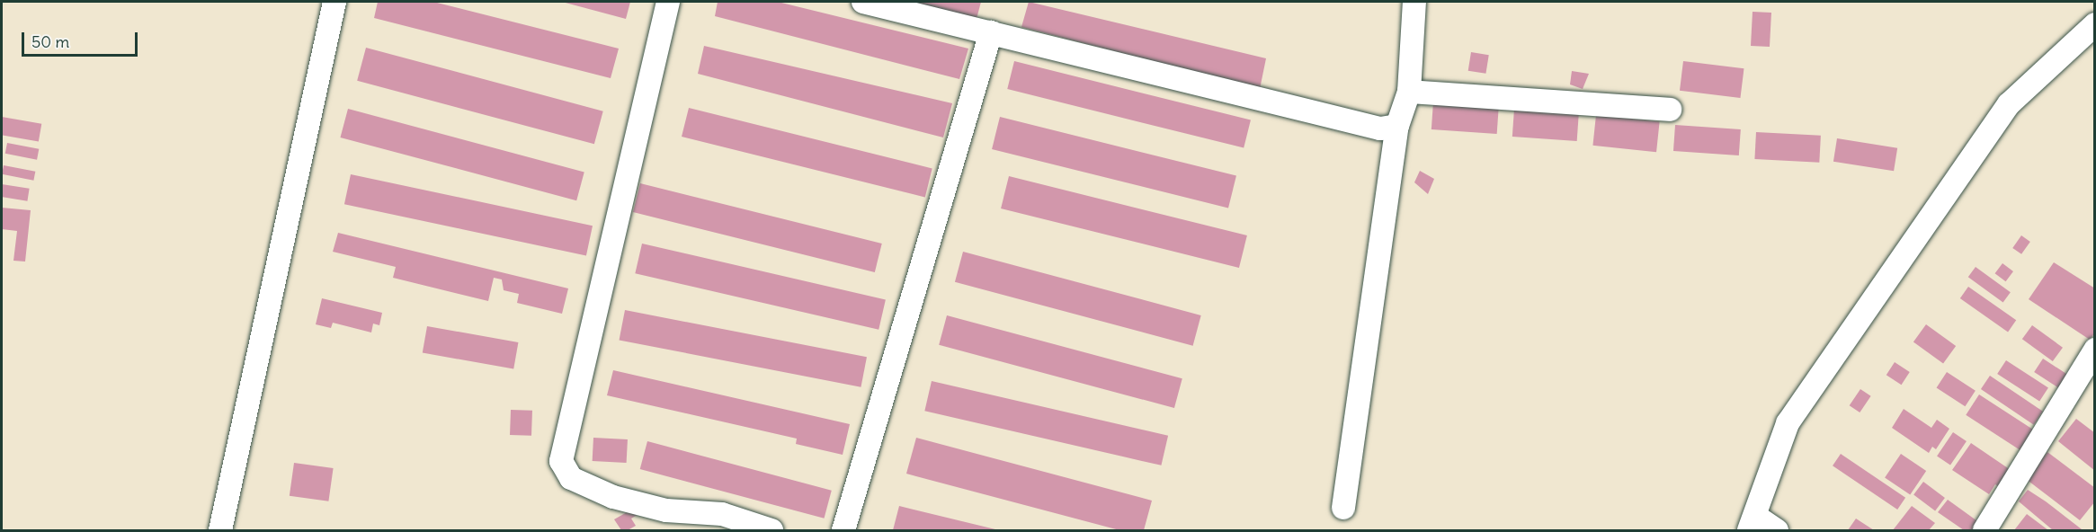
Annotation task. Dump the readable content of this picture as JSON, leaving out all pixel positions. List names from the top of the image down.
{
  "scale_bar": "50 m"
}
